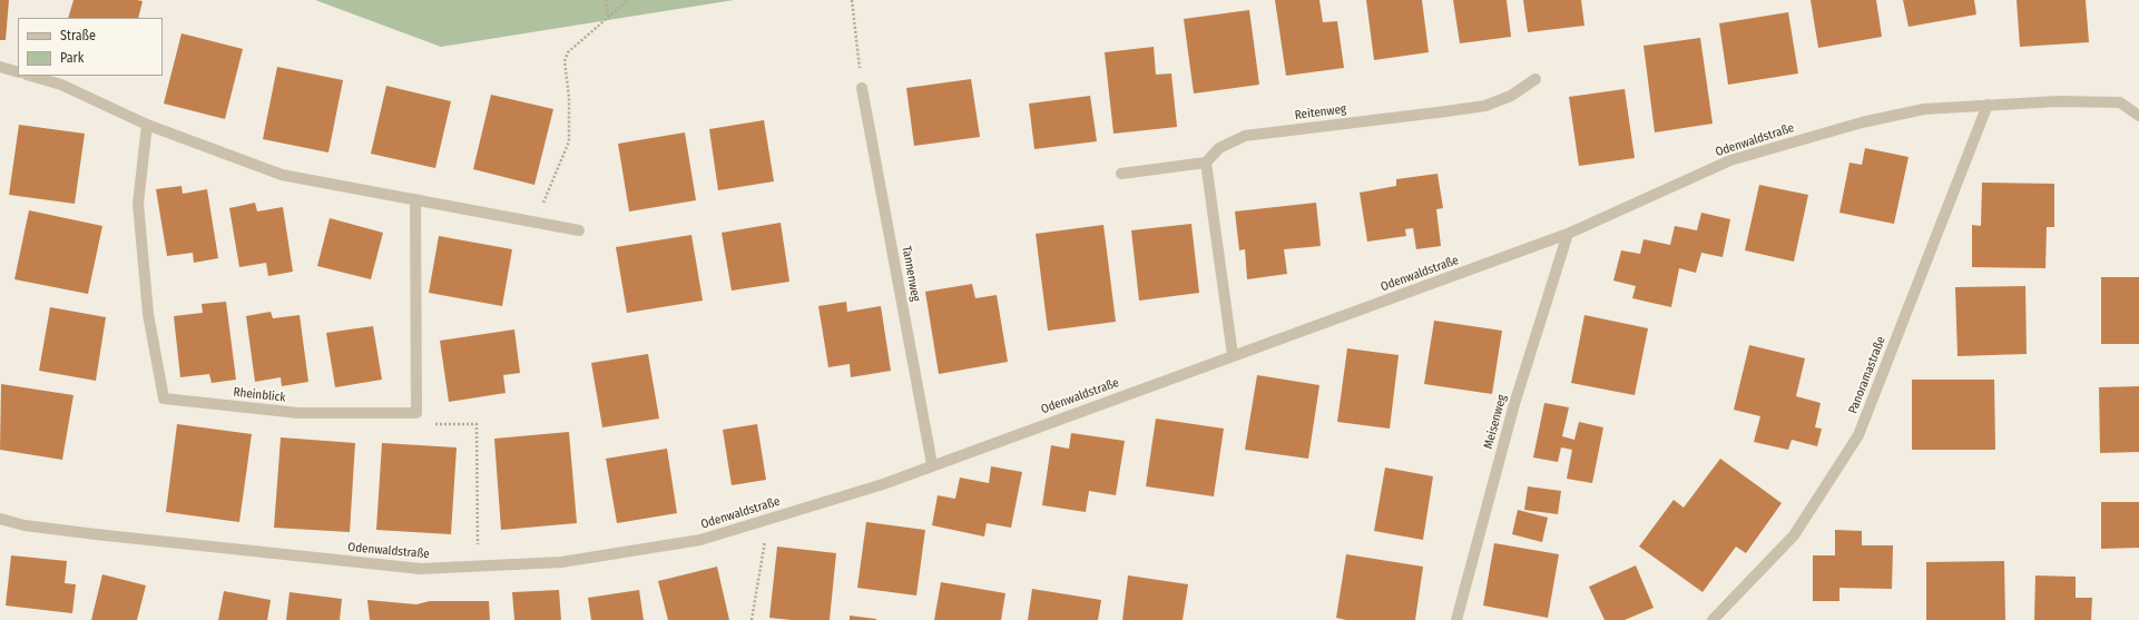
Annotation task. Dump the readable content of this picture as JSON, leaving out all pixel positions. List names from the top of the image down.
{
  "streets": {
    "street": [
      "Reitenweg",
      "Odenwaldstraße",
      "Tannenweg",
      "Panoramastraße",
      "Rheinblick",
      "Meisenweg"
    ]
  },
  "crossings": [
    ["Odenwaldstraße", "Tannenweg"],
    ["Odenwaldstraße", "Panoramastraße"],
    ["Odenwaldstraße", "Meisenweg"]
  ],
  "legend": ["Straße", "Park"]
}
